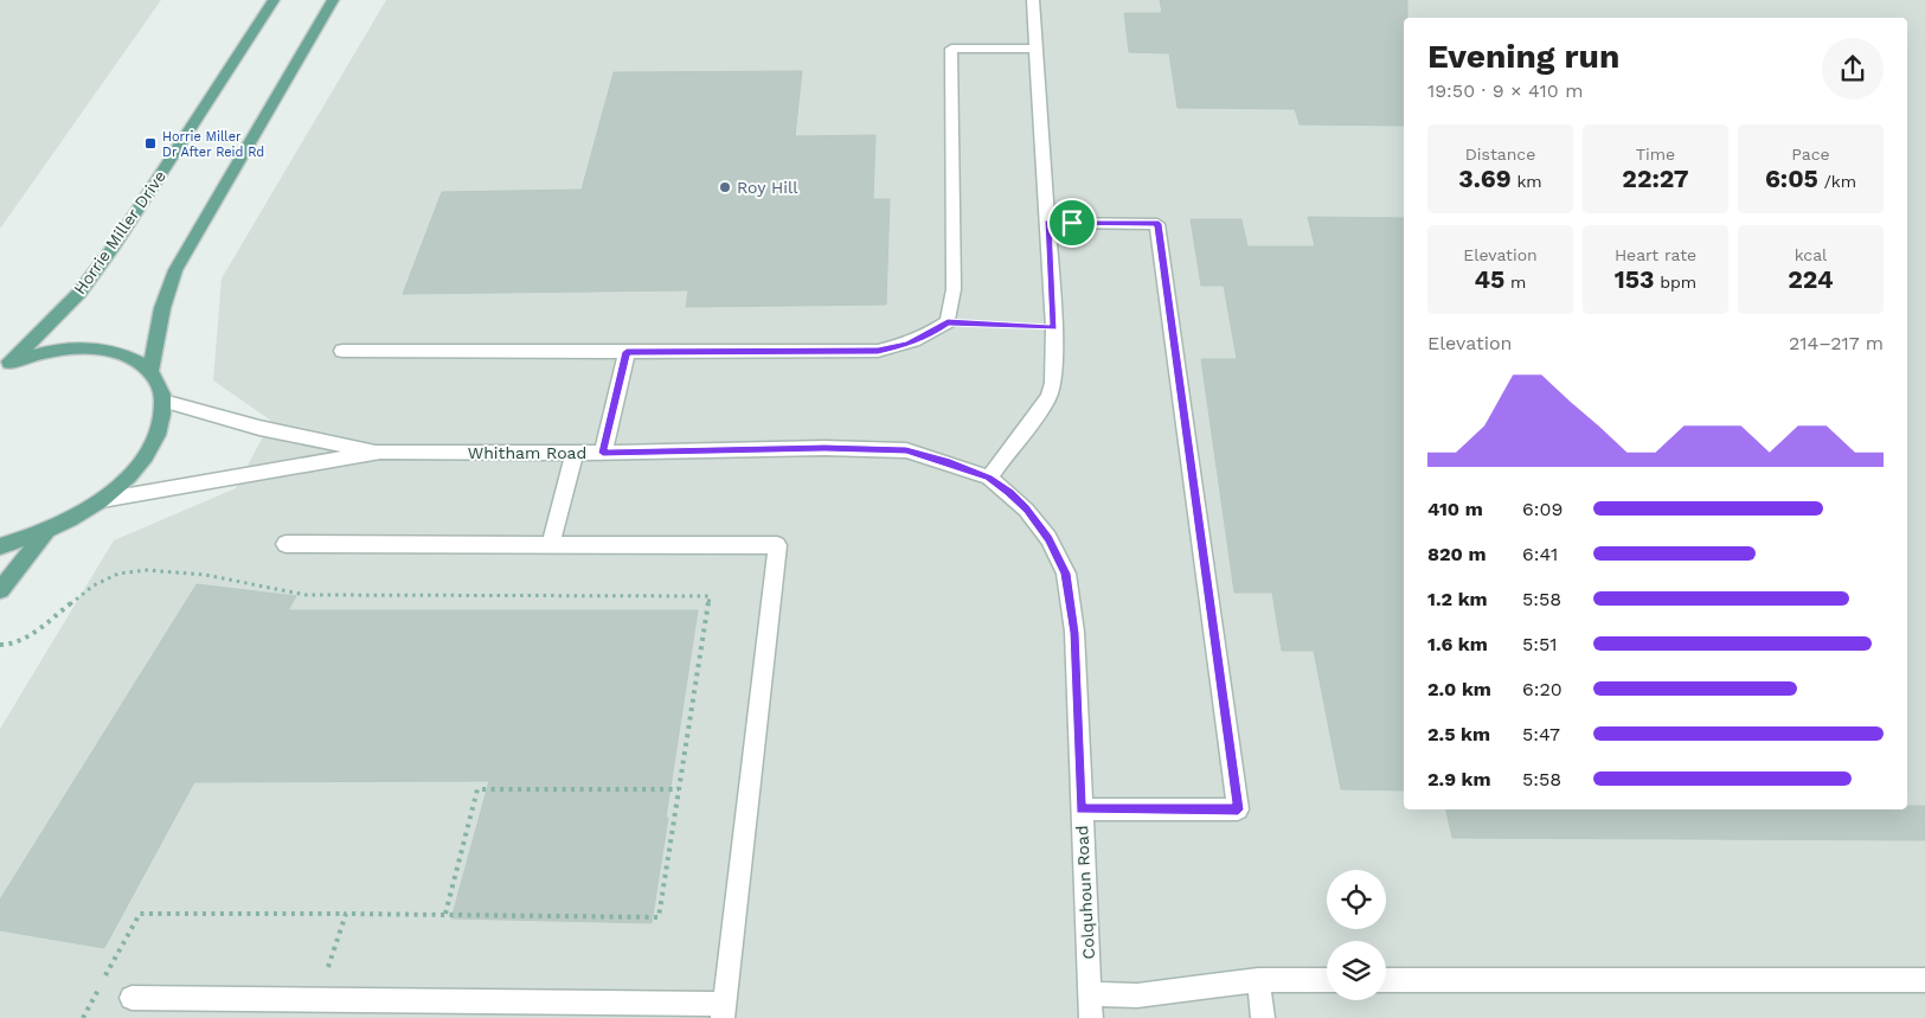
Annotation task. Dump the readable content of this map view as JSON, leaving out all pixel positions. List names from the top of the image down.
{
  "streets": {
    "main road": ["Horrie Miller Drive"],
    "street": ["Whitham Road", "Colquhoun Road"]
  },
  "crossings": [
    ["Whitham Road", "Colquhoun Road"]
  ],
  "places": {
    "transit": ["Horrie Miller Dr After Reid Rd"],
    "other": ["Roy Hill"]
  },
  "page": {
    "heading": ["Evening run", "19:50 · 9 × 410 m"],
    "stats": [
      ["Distance", "3.69 km"],
      ["Time", "22:27"],
      ["Pace", "6:05 /km"],
      ["Elevation", "45 m"],
      ["Heart rate", "153 bpm"],
      ["kcal", "224"]
    ],
    "chart": ["Elevation", "214–217 m"],
    "list": [
      {
        "name": "410 m",
        "note": "6:09"
      },
      {
        "name": "820 m",
        "note": "6:41"
      },
      {
        "name": "1.2 km",
        "note": "5:58"
      },
      {
        "name": "1.6 km",
        "note": "5:51"
      },
      {
        "name": "2.0 km",
        "note": "6:20"
      },
      {
        "name": "2.5 km",
        "note": "5:47"
      },
      {
        "name": "2.9 km",
        "note": "5:58"
      }
    ]
  }
}
